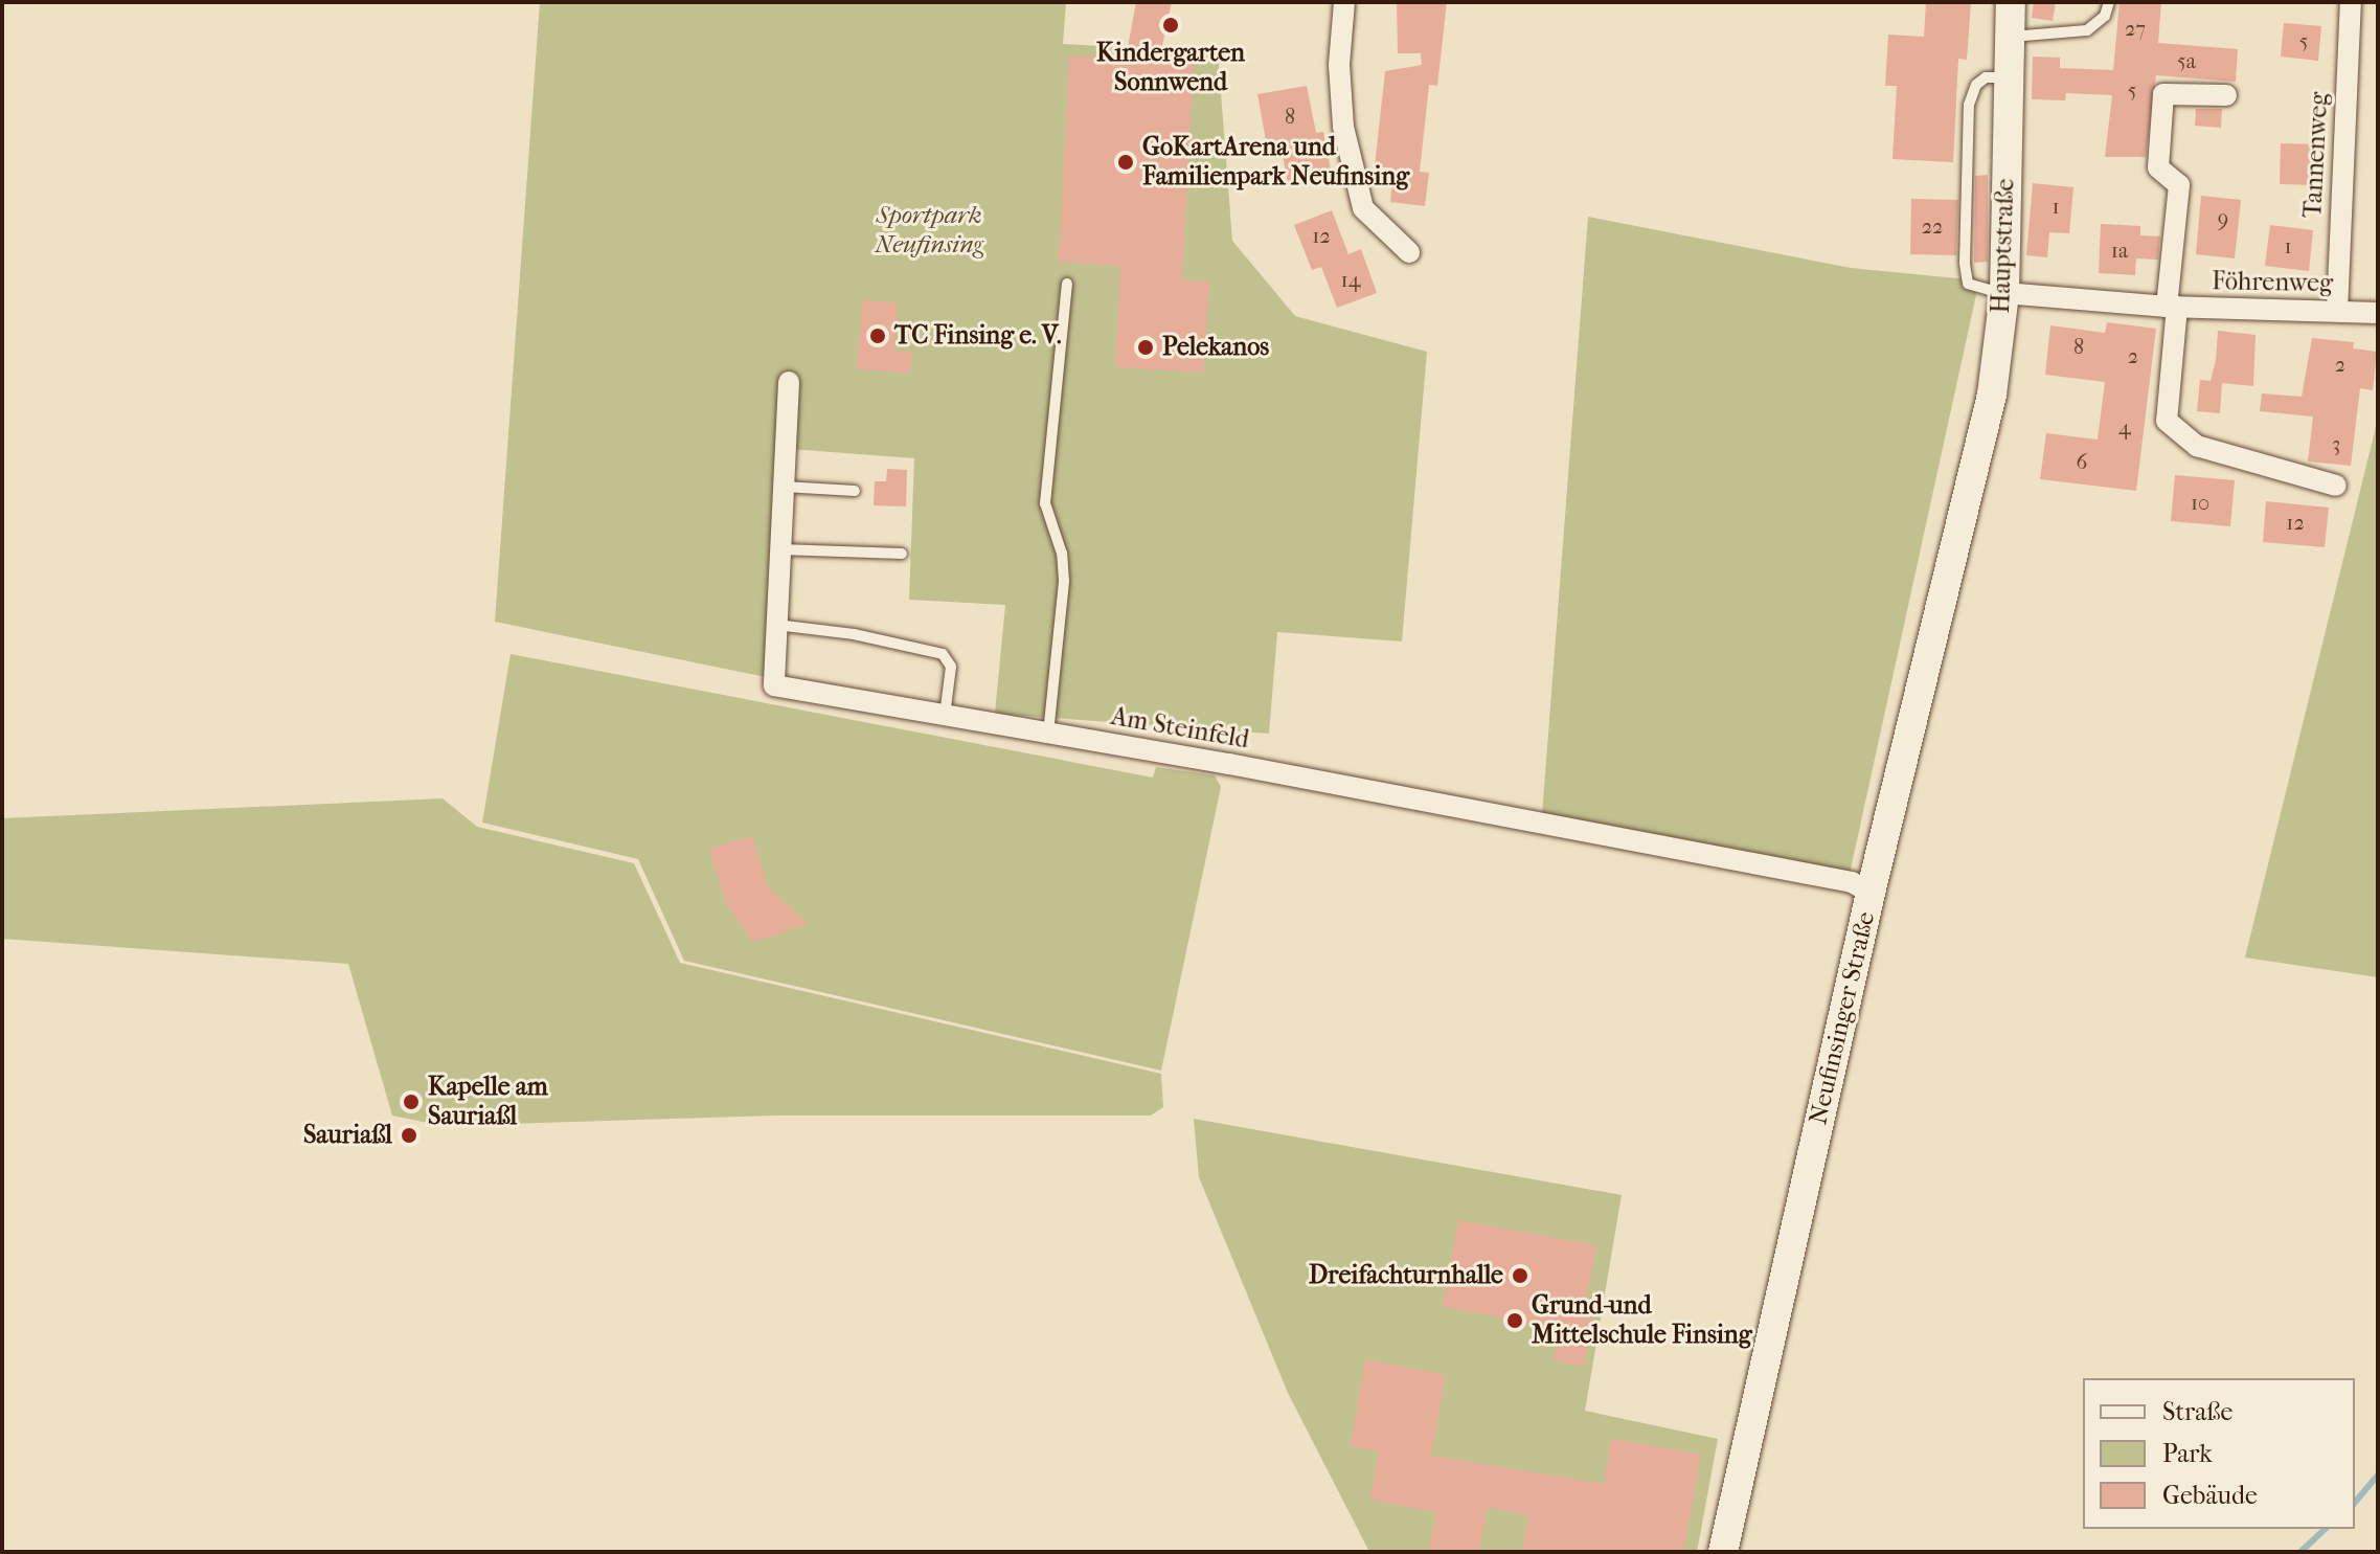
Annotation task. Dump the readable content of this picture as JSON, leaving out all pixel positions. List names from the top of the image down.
{
  "streets": {
    "street": [
      "Tannenweg",
      "Hauptstraße",
      "Föhrenweg",
      "Am Steinfeld",
      "Neufinsinger Straße"
    ]
  },
  "crossings": [
    ["Tannenweg", "Föhrenweg"],
    ["Hauptstraße", "Föhrenweg"],
    ["Hauptstraße", "Neufinsinger Straße"],
    ["Am Steinfeld", "Neufinsinger Straße"]
  ],
  "parks": ["Sportpark Neufinsing"],
  "places": [
    "Kindergarten Sonnwend",
    "GoKartArena und Familienpark Neufinsing",
    "TC Finsing e. V.",
    "Pelekanos",
    "Kapelle am Sauriaßl",
    "Sauriaßl",
    "Dreifachturnhalle",
    "Grund-und Mittelschule Finsing"
  ],
  "house_numbers": [
    "27",
    "5",
    "5a",
    "5",
    "8",
    "1",
    "9",
    "22",
    "12",
    "1",
    "1a",
    "14",
    "8",
    "2",
    "2",
    "4",
    "3",
    "6",
    "10",
    "12"
  ],
  "legend": ["Straße", "Park", "Gebäude"]
}
